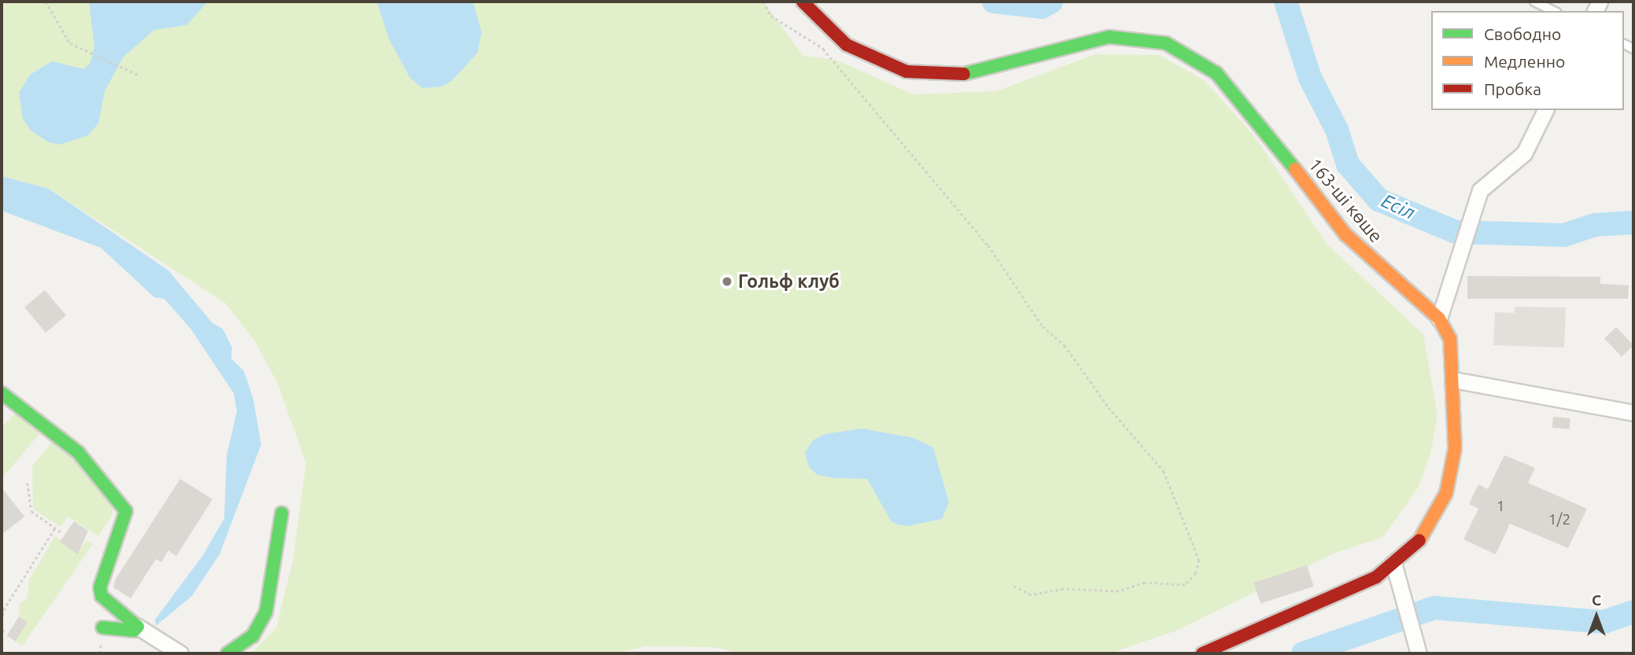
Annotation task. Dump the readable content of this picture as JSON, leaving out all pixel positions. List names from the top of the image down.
{
  "streets": {
    "street": ["163-ші көше"]
  },
  "water": ["Есіл"],
  "places": ["Гольф клуб"],
  "house_numbers": ["1", "1/2"],
  "legend": ["Свободно", "Медленно", "Пробка"],
  "north": "top"
}
